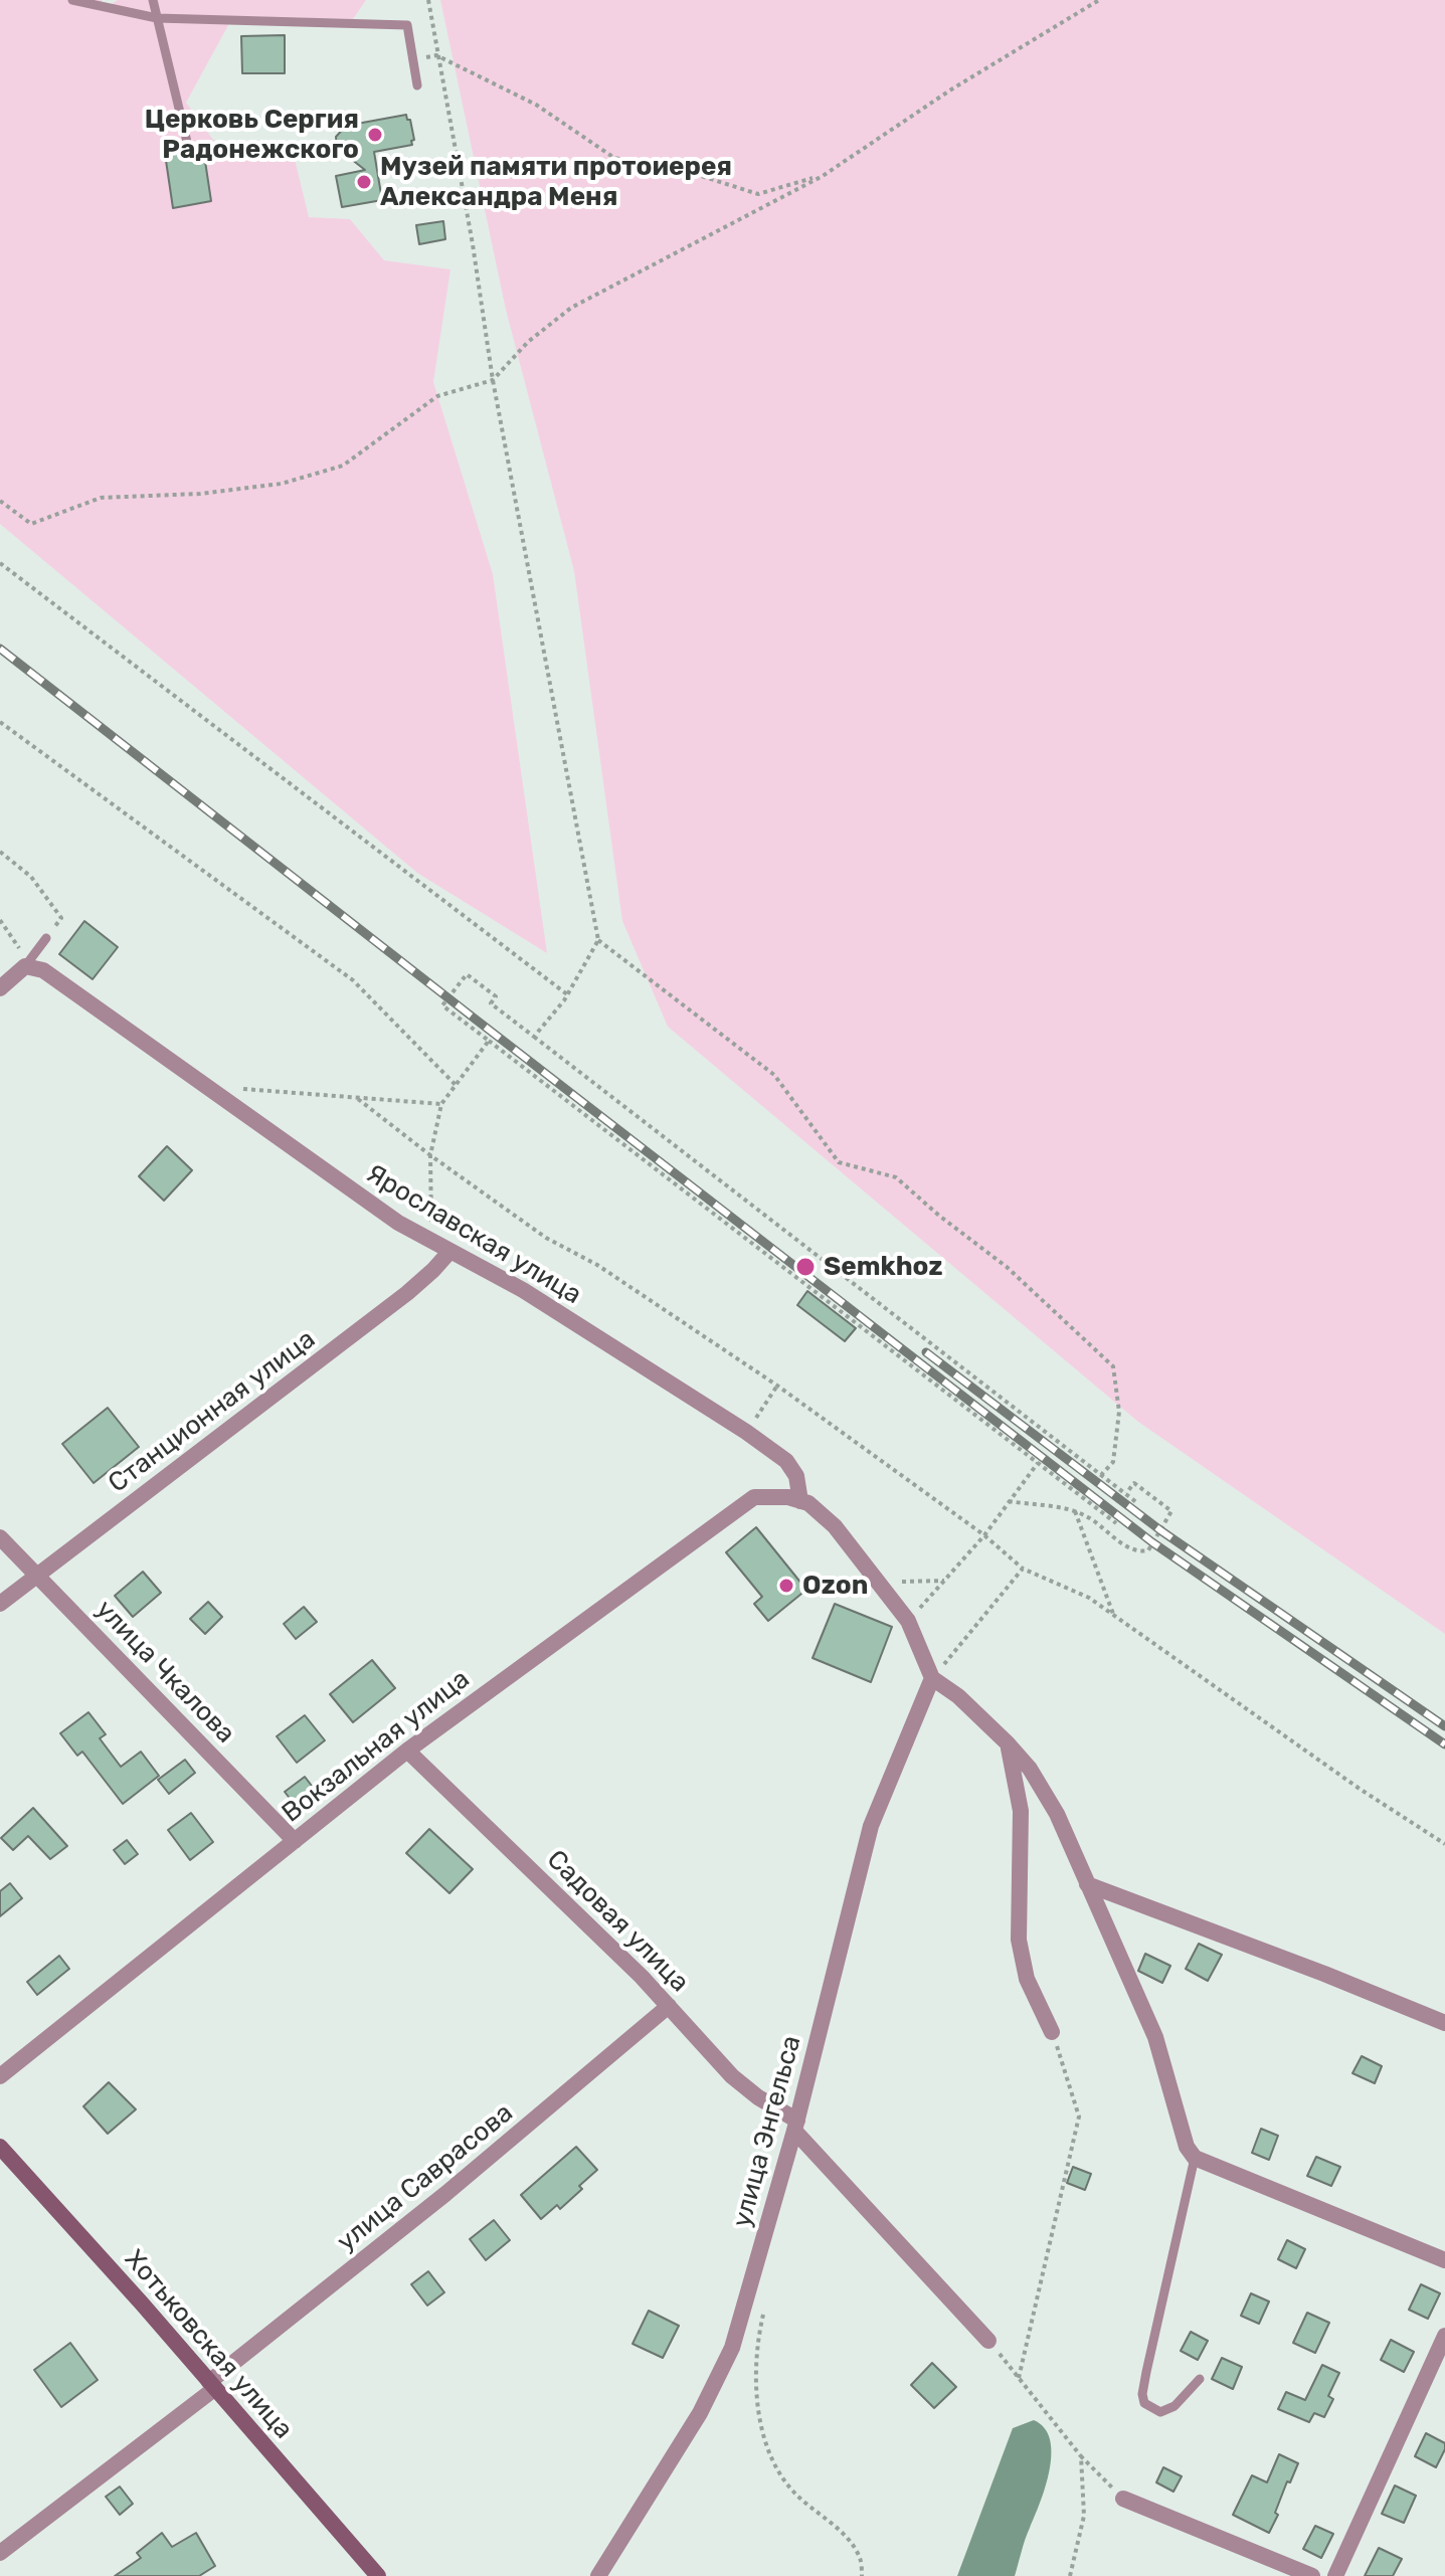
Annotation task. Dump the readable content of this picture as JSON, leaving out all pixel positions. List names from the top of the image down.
{
  "streets": {
    "main road": ["Хотьковская улица"],
    "street": [
      "Ярославская улица",
      "Станционная улица",
      "улица Чкалова",
      "Вокзальная улица",
      "Садовая улица",
      "улица Энгельса",
      "улица Саврасова"
    ]
  },
  "crossings": [
    ["Ярославская улица", "Станционная улица"],
    ["Ярославская улица", "Вокзальная улица"],
    ["Станционная улица", "улица Чкалова"],
    ["улица Чкалова", "Вокзальная улица"],
    ["Вокзальная улица", "Садовая улица"],
    ["Садовая улица", "улица Энгельса"],
    ["Садовая улица", "улица Саврасова"],
    ["улица Саврасова", "Хотьковская улица"]
  ],
  "places": [
    "Церковь Сергия Радонежского",
    "Музей памяти протоиерея Александра Меня",
    "Semkhoz",
    "Ozon"
  ]
}
